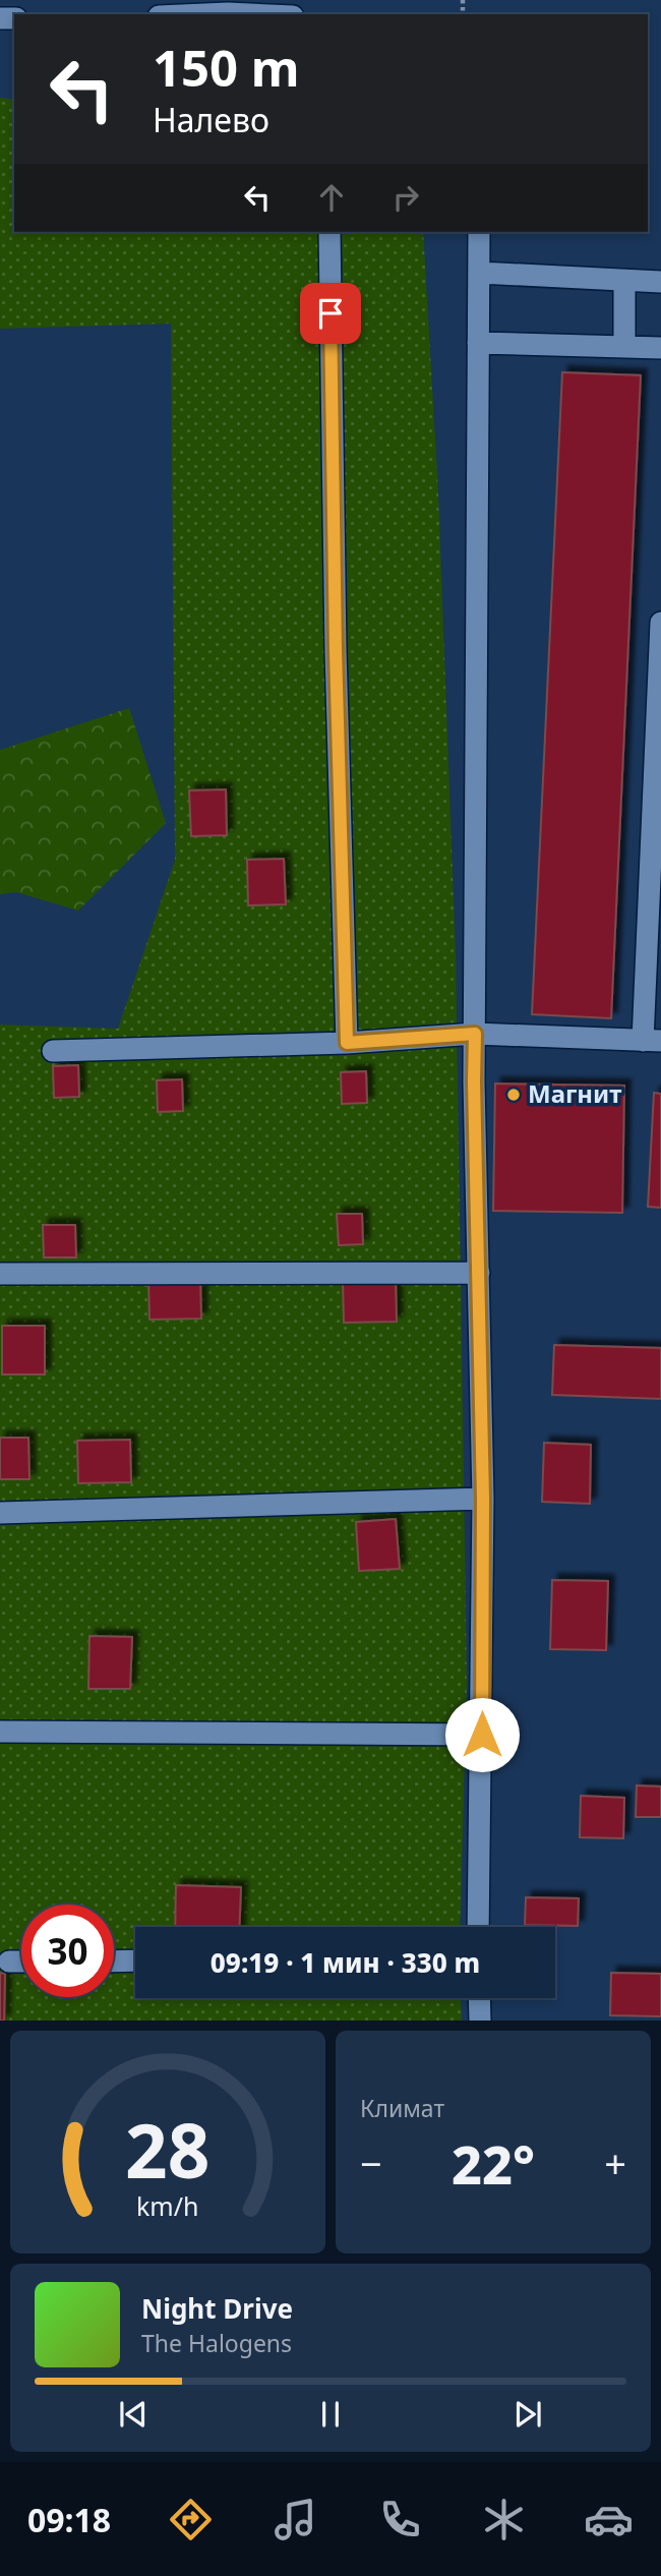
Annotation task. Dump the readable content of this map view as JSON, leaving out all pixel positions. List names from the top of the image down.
{
  "places": ["Магнит"],
  "page": {
    "turn": ["150 m", "Налево"],
    "limit": "30",
    "trip": "09:19 · 1 мин · 330 m",
    "tile": "Климат",
    "heat": ["−", "22°", "+"],
    "song": ["Night Drive", "The Halogens"],
    "tabs": "09:18",
    "gauge": ["28", "km/h"]
  }
}
